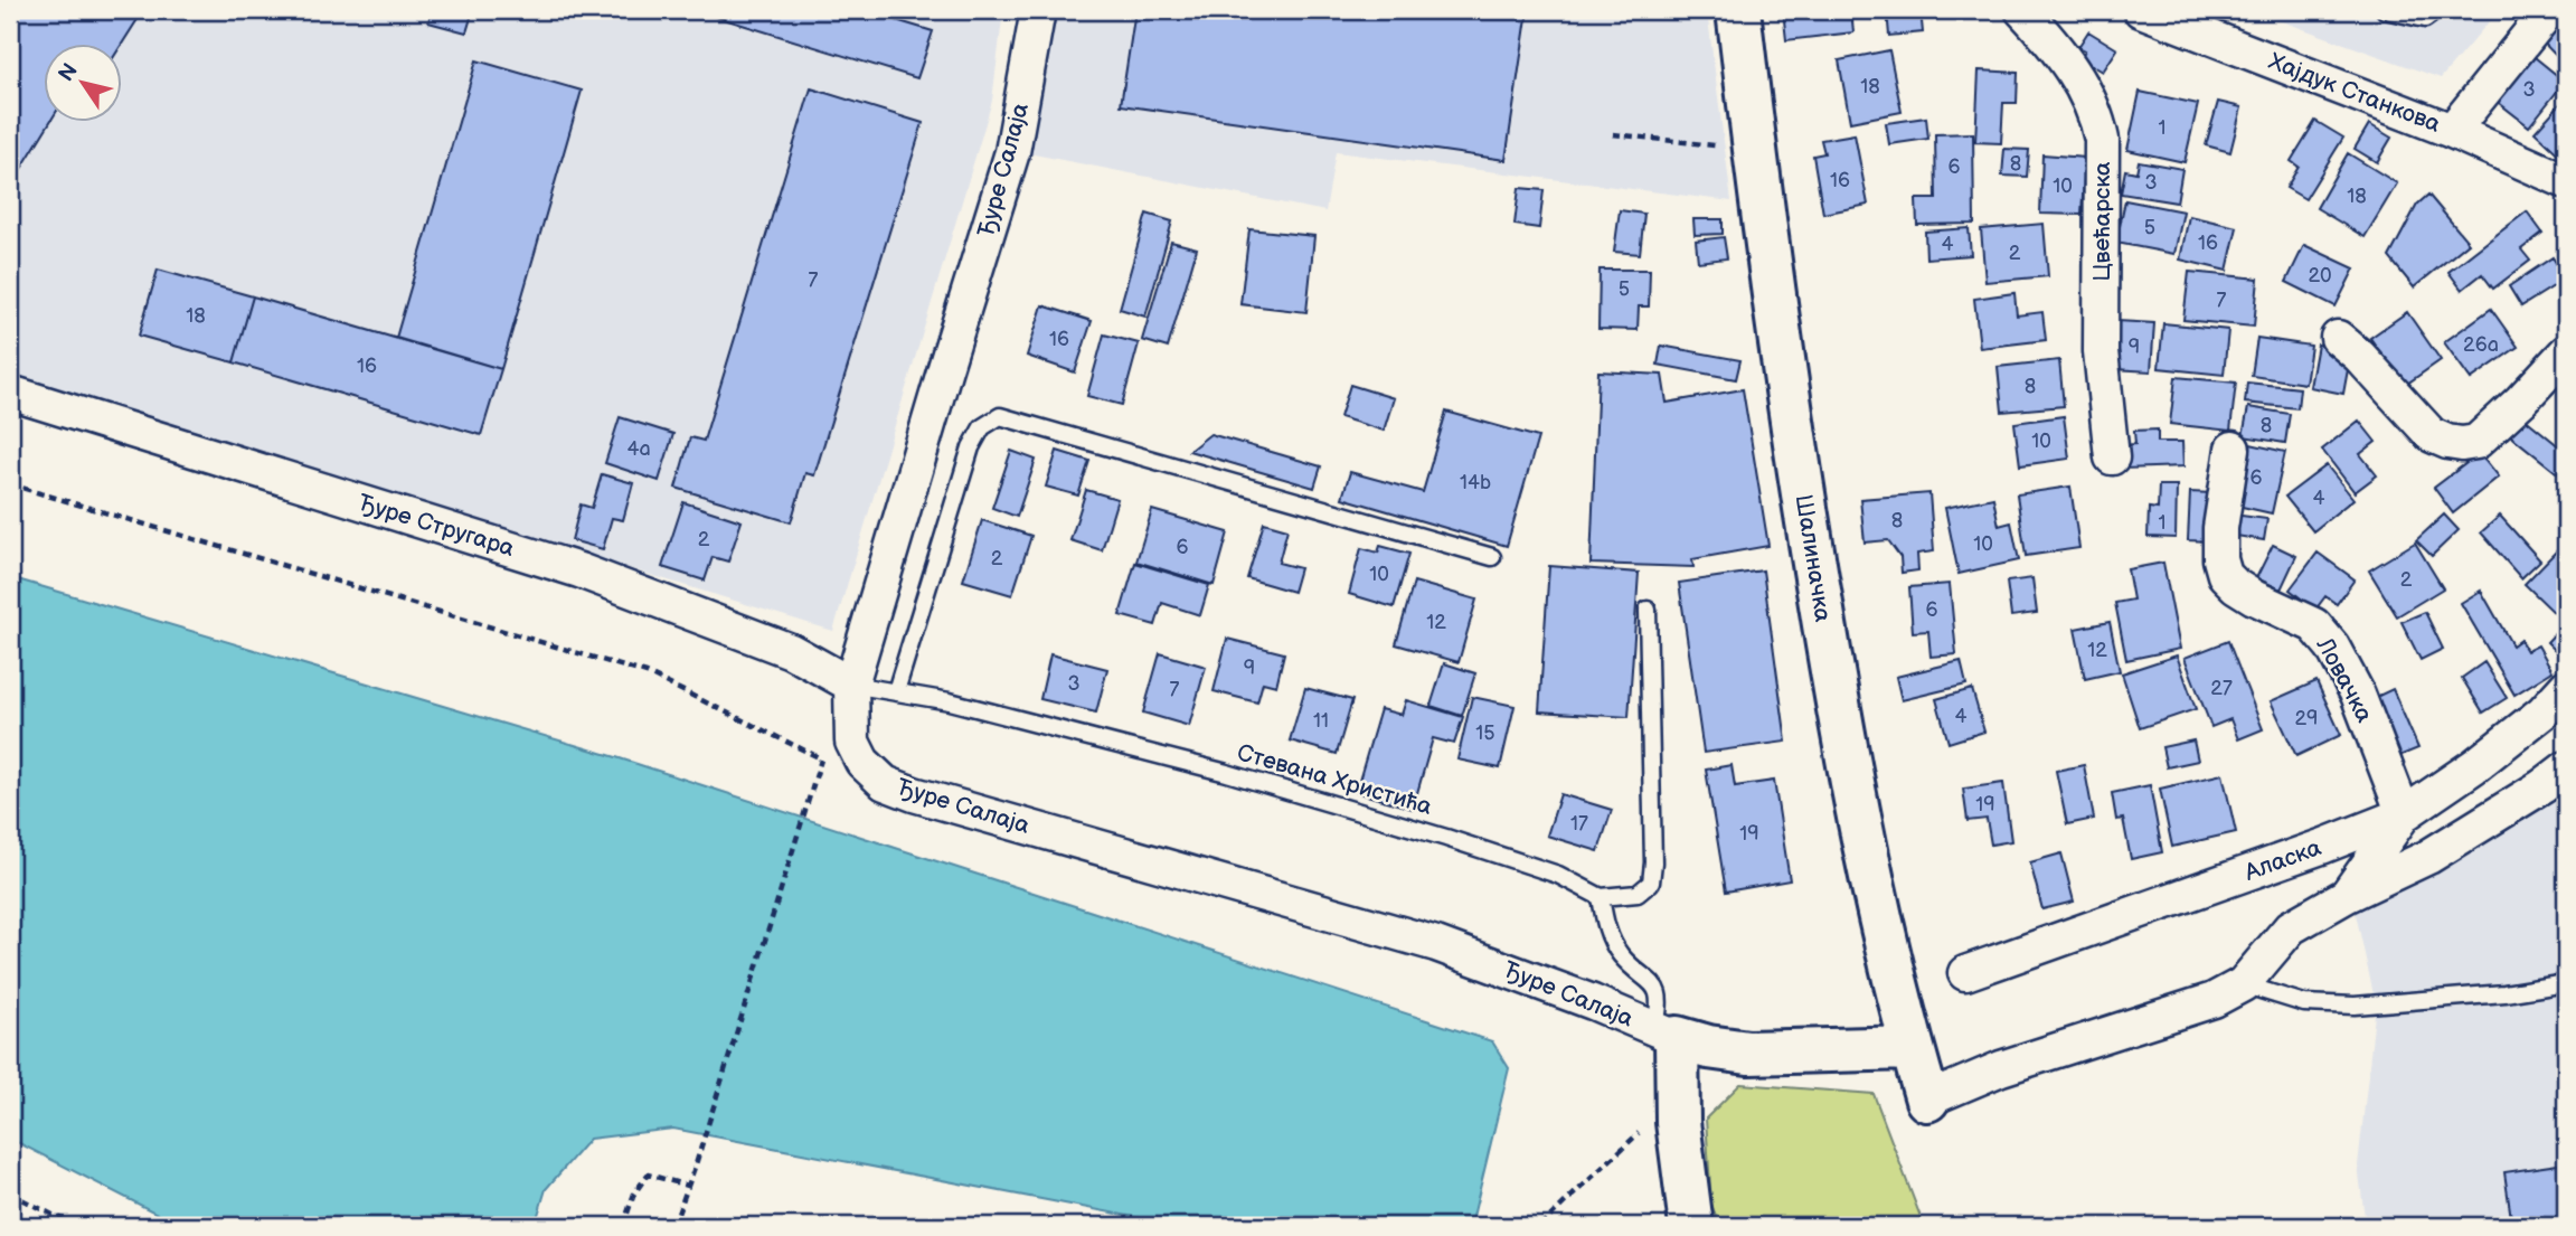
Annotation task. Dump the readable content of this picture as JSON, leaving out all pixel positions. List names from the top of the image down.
{
  "streets": {
    "main road": ["Ђуре Салаја", "Шалиначка"],
    "street": [
      "Хајдук Станкова",
      "Цвећарска",
      "Ђуре Стругара",
      "Ловачка",
      "Аласка"
    ],
    "lane": ["Стевана Христића"]
  },
  "crossings": [
    ["Ђуре Салаја", "Ђуре Стругара"],
    ["Ђуре Салаја", "Шалиначка"],
    ["Ђуре Салаја", "Стевана Христића"],
    ["Ђуре Стругара", "Стевана Христића"],
    ["Ловачка", "Аласка"]
  ],
  "house_numbers": [
    "18",
    "3",
    "1",
    "8",
    "6",
    "16",
    "3",
    "10",
    "18",
    "5",
    "16",
    "4",
    "2",
    "20",
    "7",
    "5",
    "7",
    "18",
    "16",
    "26a",
    "9",
    "16",
    "8",
    "8",
    "10",
    "4a",
    "6",
    "14b",
    "4",
    "8",
    "1",
    "2",
    "10",
    "6",
    "2",
    "10",
    "2",
    "6",
    "12",
    "12",
    "9",
    "3",
    "27",
    "7",
    "4",
    "29",
    "11",
    "15",
    "19",
    "17",
    "19"
  ],
  "north": "top left"
}
